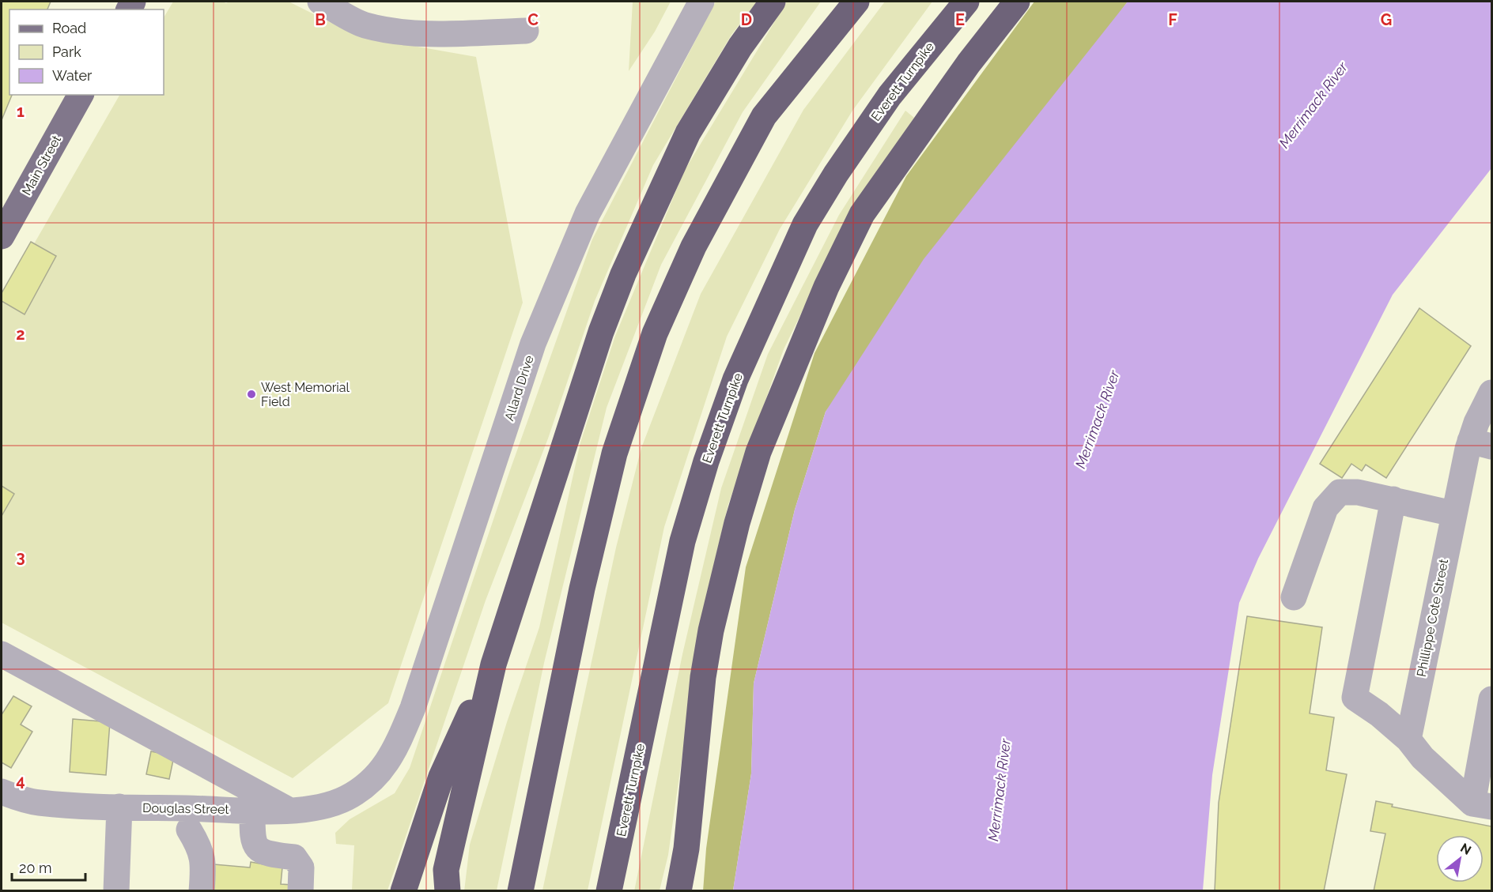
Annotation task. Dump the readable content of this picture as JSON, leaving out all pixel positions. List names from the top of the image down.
{
  "streets": {
    "highway": ["Everett Turnpike"],
    "main road": ["Main Street"],
    "street": ["Allard Drive", "Phillippe Cote Street", "Douglas Street"]
  },
  "crossings": [
    ["Allard Drive", "Douglas Street"]
  ],
  "water": ["Merrimack River"],
  "places": ["West Memorial Field"],
  "legend": ["Road", "Park", "Water"],
  "scale_bar": "20 m",
  "north": "top right",
  "grid": {
    "columns": [
      "B",
      "C",
      "D",
      "E",
      "F",
      "G"
    ],
    "rows": [
      "1",
      "2",
      "3",
      "4"
    ]
  }
}
